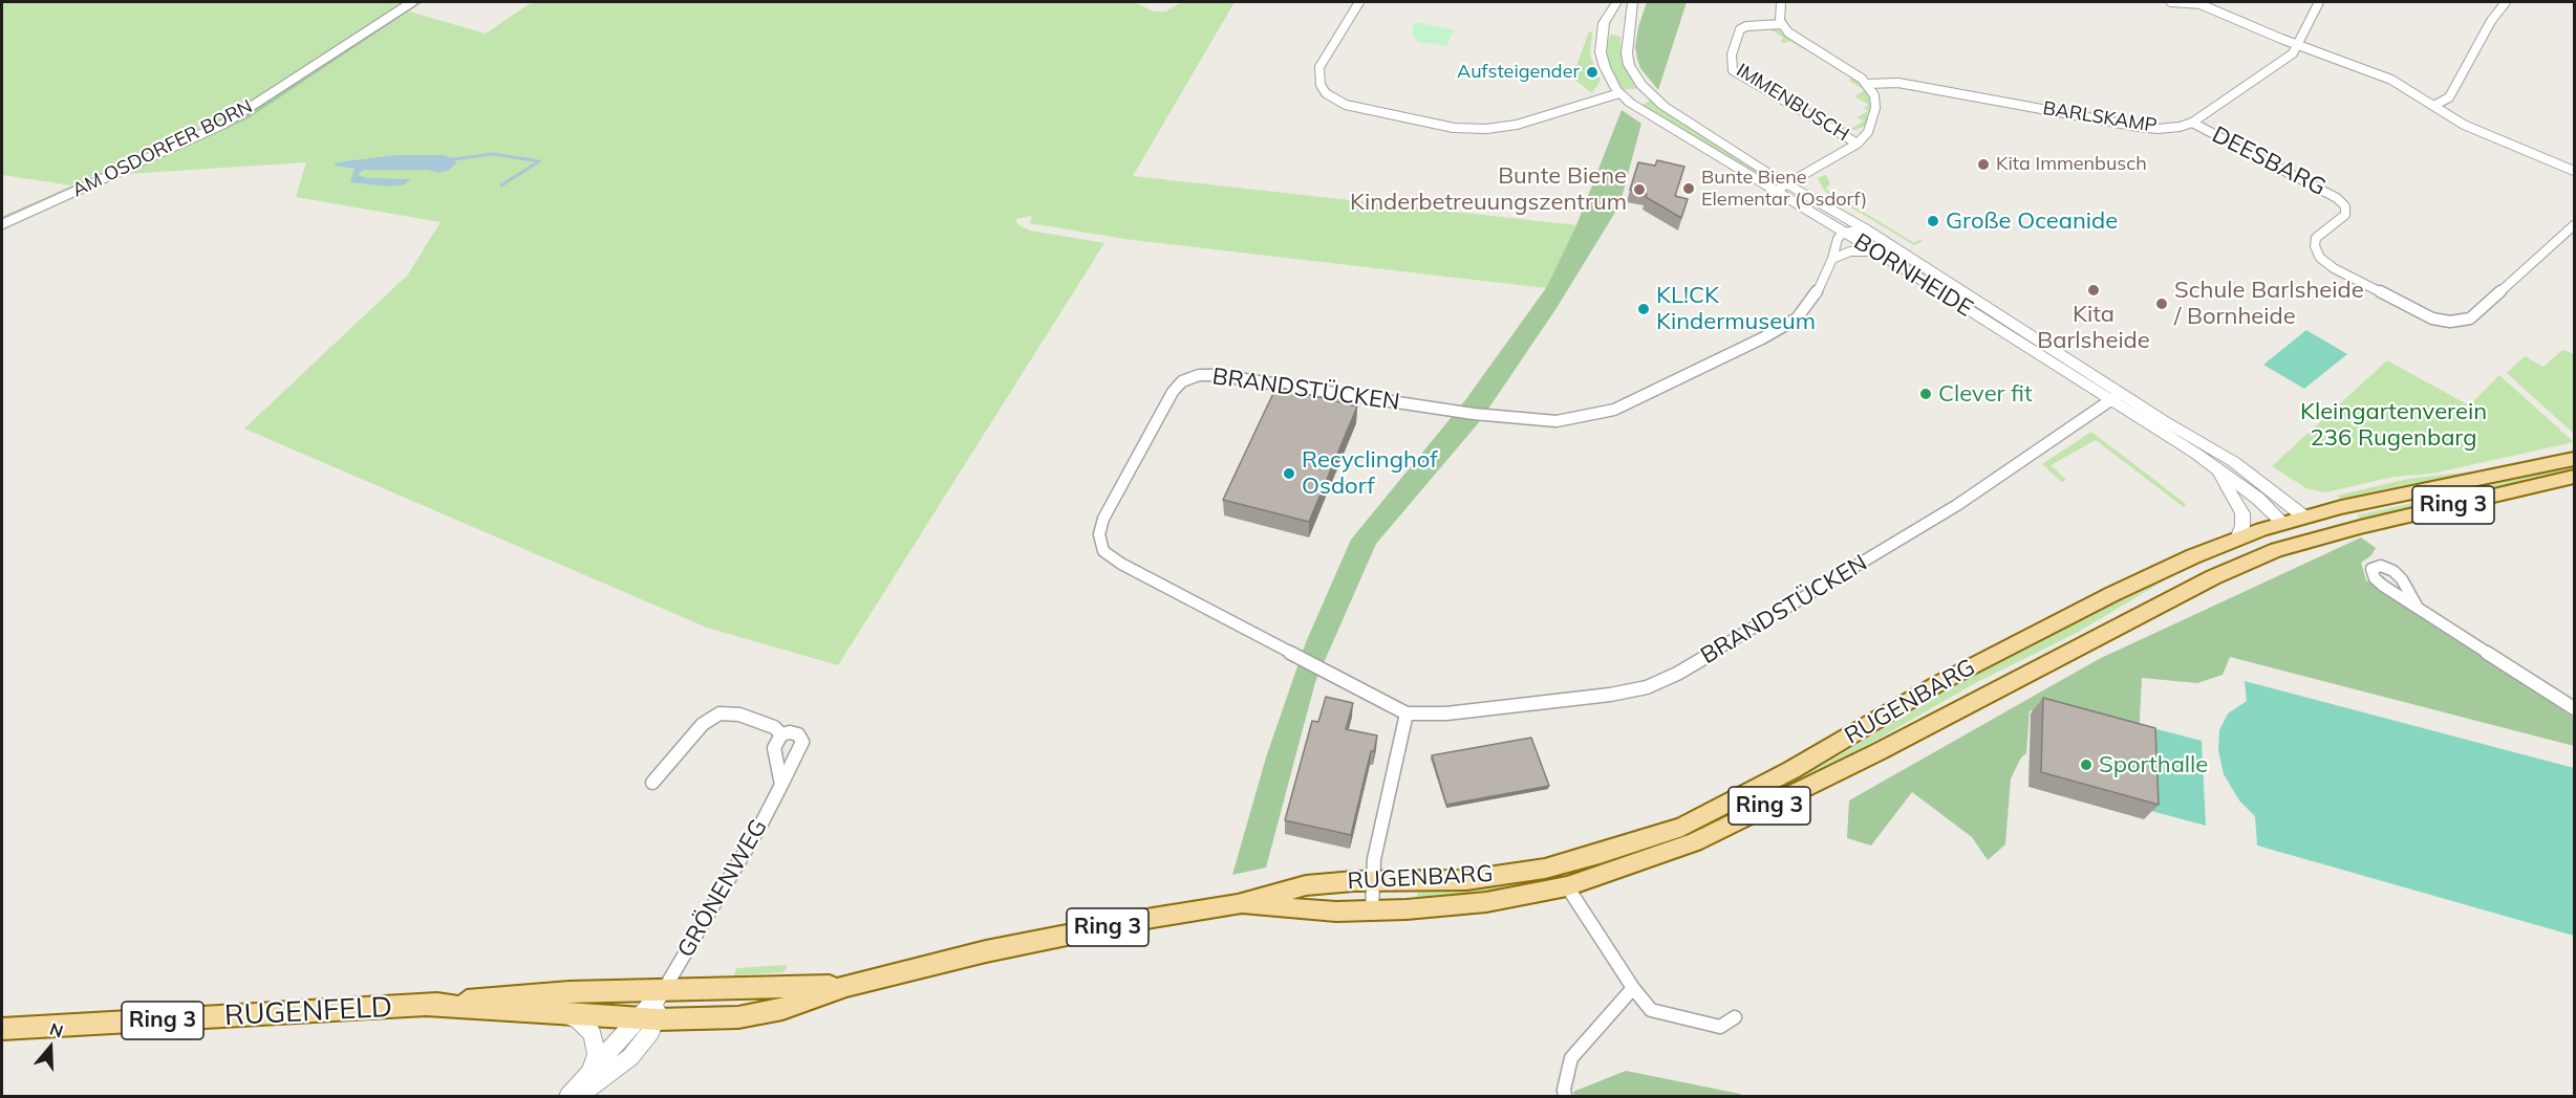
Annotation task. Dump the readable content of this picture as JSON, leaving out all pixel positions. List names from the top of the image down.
{
  "streets": {
    "main road": ["Ring 3", "RUGENBARG", "RUGENFELD"],
    "street": [
      "IMMENBUSCH",
      "BARLSKAMP",
      "AM OSDORFER BORN",
      "DEESBARG",
      "BORNHEIDE",
      "BRANDSTÜCKEN",
      "GRÖNENWEG"
    ]
  },
  "crossings": [
    ["IMMENBUSCH", "BARLSKAMP"],
    ["IMMENBUSCH", "BORNHEIDE"],
    ["BARLSKAMP", "DEESBARG"],
    ["BORNHEIDE", "BRANDSTÜCKEN"],
    ["BORNHEIDE", "Ring 3"],
    ["BORNHEIDE", "RUGENBARG"],
    ["RUGENBARG", "GRÖNENWEG"],
    ["RUGENBARG", "RUGENFELD"],
    ["GRÖNENWEG", "RUGENFELD"]
  ],
  "parks": ["Kleingartenverein 236 Rugenbarg"],
  "places": [
    "Aufsteigender",
    "Kita Immenbusch",
    "Bunte Biene Elementar (Osdorf)",
    "Bunte Biene Kinderbetreuungszentrum",
    "Große Oceanide",
    "Kita Barlsheide",
    "Schule Barlsheide / Bornheide",
    "KL!CK Kindermuseum",
    "Clever fit",
    "Recyclinghof Osdorf",
    "Sporthalle"
  ],
  "north": "top"
}
